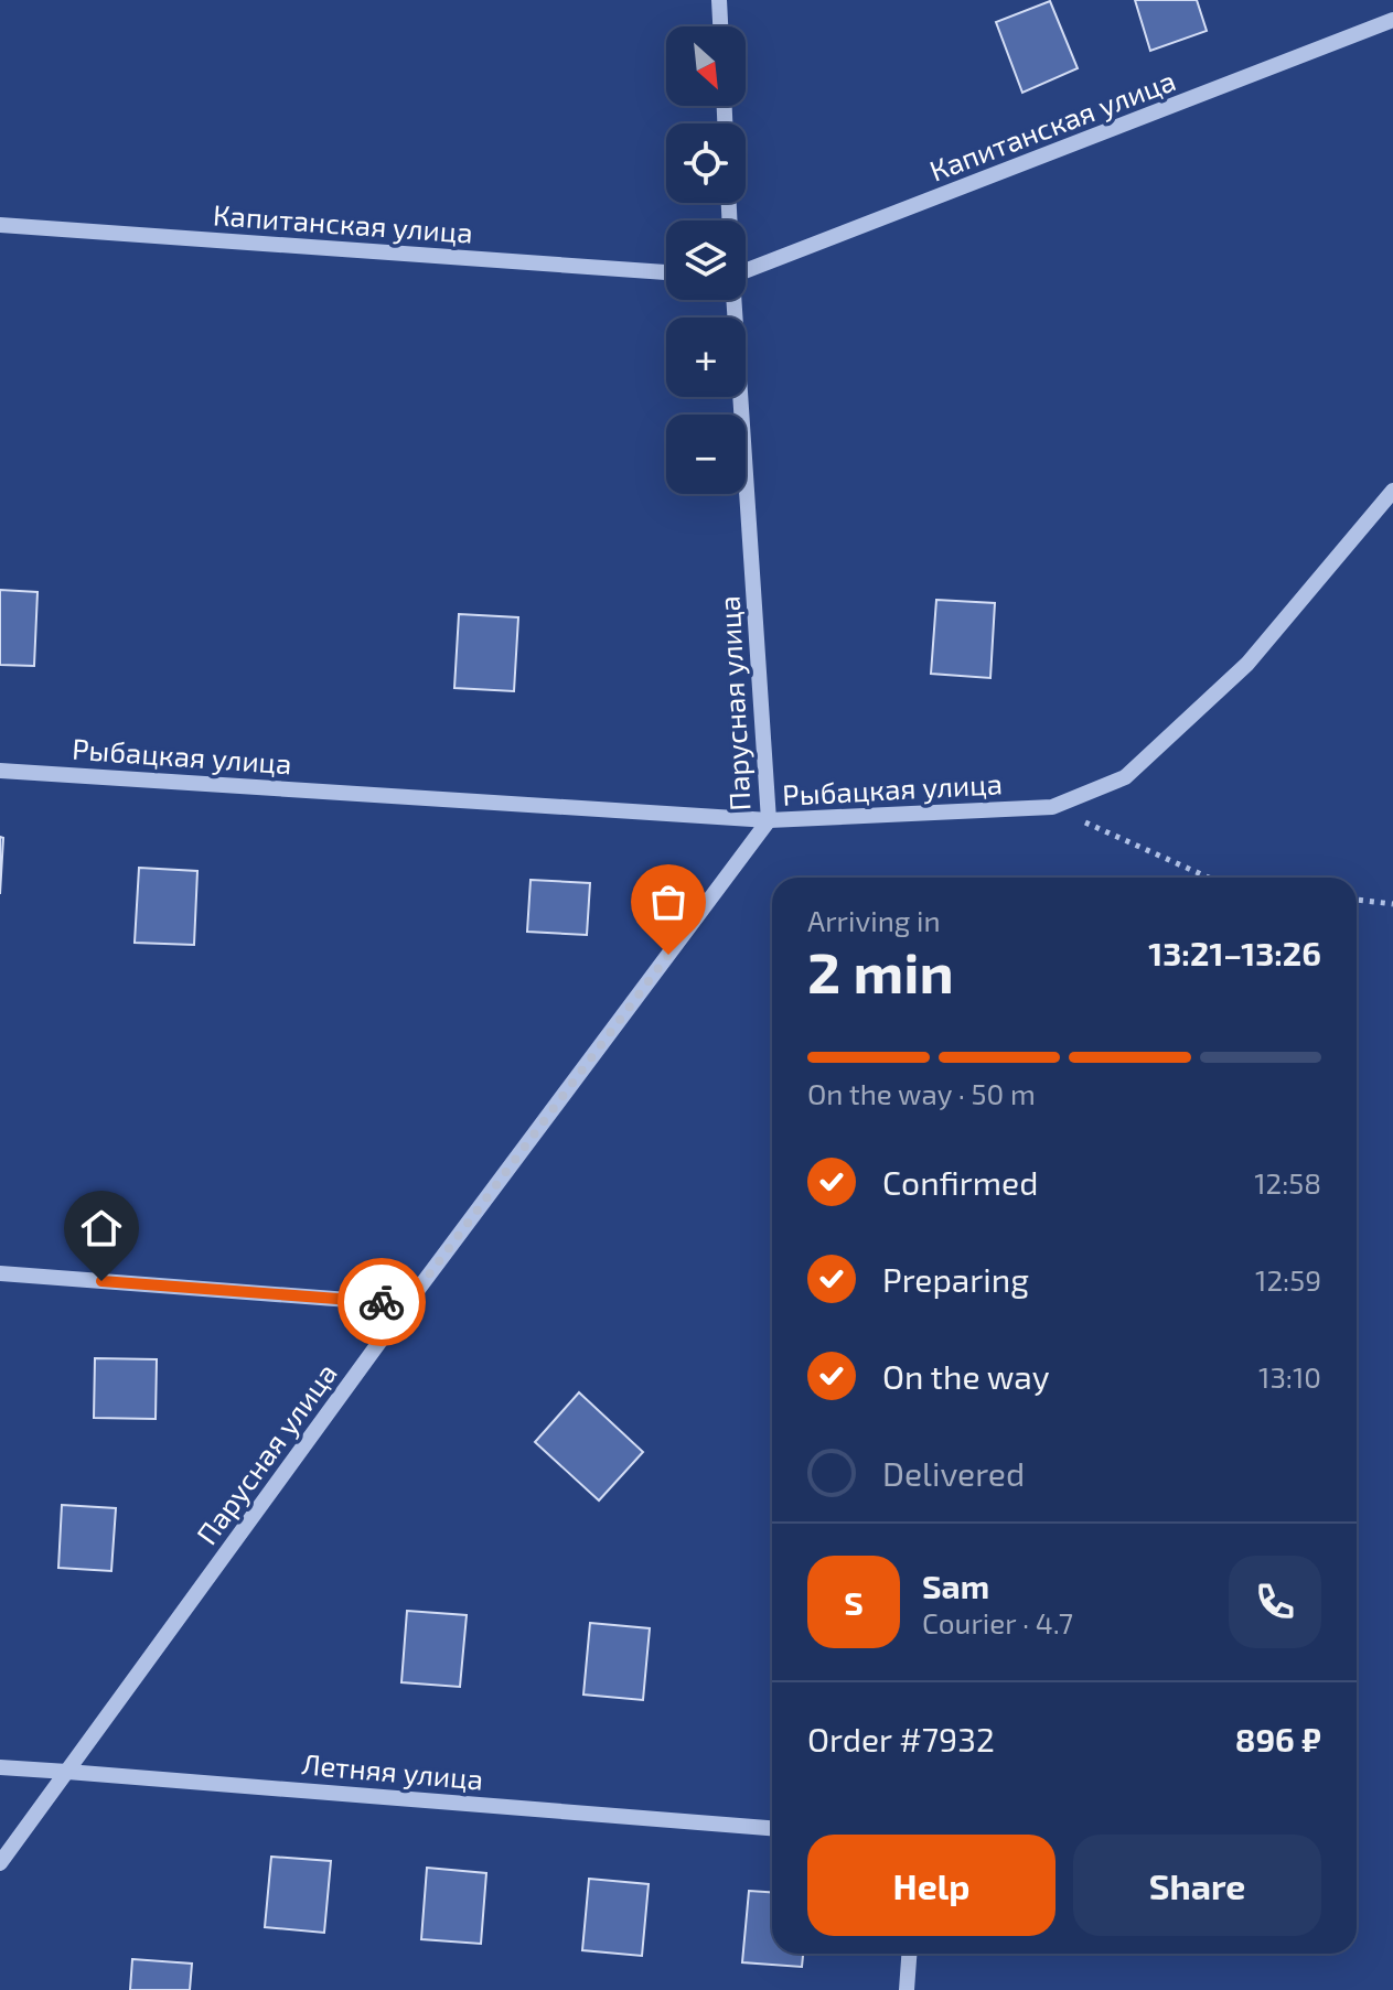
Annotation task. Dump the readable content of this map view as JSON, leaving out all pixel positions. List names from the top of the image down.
{
  "streets": {
    "street": [
      "Капитанская улица",
      "Парусная улица",
      "Рыбацкая улица",
      "Летняя улица"
    ]
  },
  "crossings": [
    ["Парусная улица", "Рыбацкая улица"],
    ["Парусная улица", "Летняя улица"]
  ],
  "north": "bottom right",
  "page": {
    "map_buttons": ["+", "−"],
    "heading": ["2 min", "Arriving in", "13:21–13:26"],
    "panel": [
      "Sam",
      "Courier · 4.7",
      "Order #7932",
      "896 ₽"
    ],
    "bar": "On the way · 50 m",
    "list": [
      ["Confirmed", "12:58"],
      ["Preparing", "12:59"],
      ["On the way", "13:10"],
      "Delivered"
    ],
    "round": "S",
    "buttons": ["Help", "Share"]
  }
}
